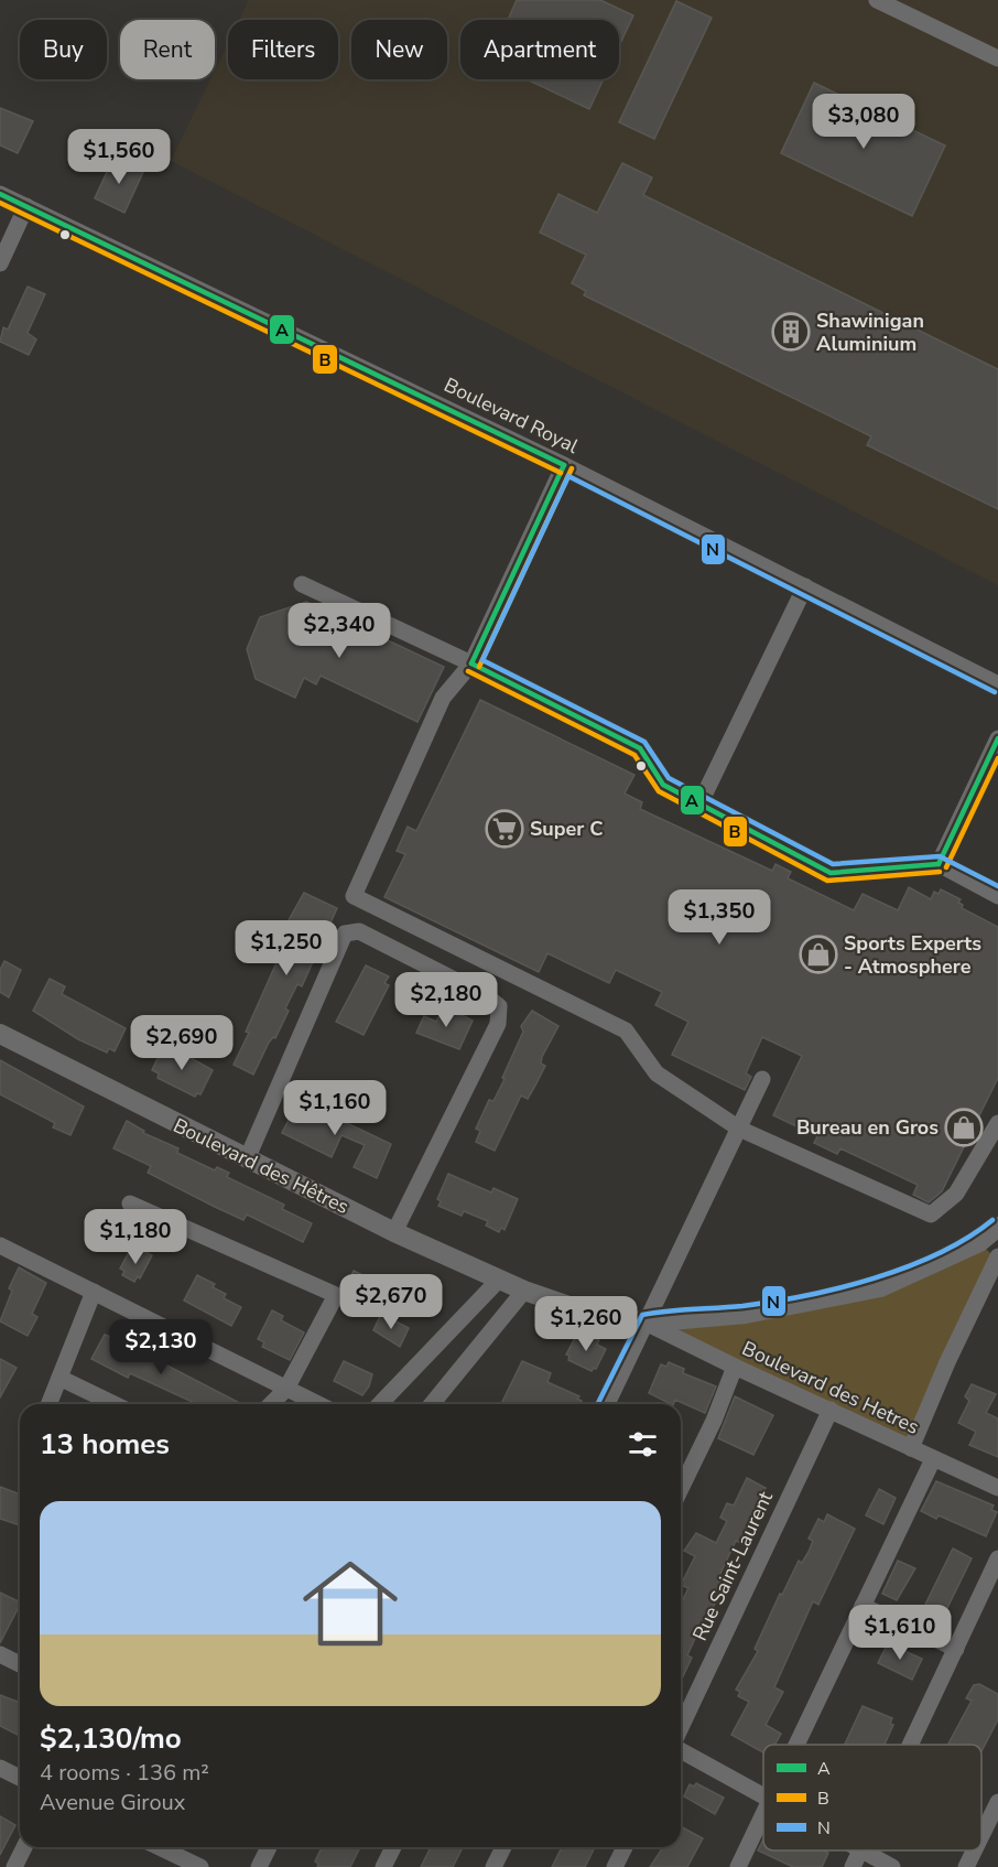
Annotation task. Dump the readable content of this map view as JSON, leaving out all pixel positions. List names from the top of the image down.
{
  "streets": {
    "main road": ["Boulevard des Hêtres"],
    "street": ["Boulevard Royal", "Boulevard des Hetres", "Rue Saint-Laurent"]
  },
  "crossings": [
    ["Boulevard des Hêtres", "Boulevard des Hetres"],
    ["Boulevard des Hetres", "Rue Saint-Laurent"]
  ],
  "places": {
    "building": ["Shawinigan Aluminium"],
    "supermarket": ["Super C"],
    "shop": ["Sports Experts - Atmosphere", "Bureau en Gros"]
  },
  "lines": ["transit line A", "transit line B", "transit line N"],
  "legend": ["A", "B", "N"],
  "page": {
    "chip": [
      "Buy",
      "Rent",
      "Filters",
      "New",
      "Apartment"
    ],
    "price": [
      "$3,080",
      "$1,560",
      "$2,340",
      "$1,350",
      "$1,250",
      "$2,180",
      "$2,690",
      "$1,160",
      "$1,180",
      "$2,670",
      "$1,260",
      "$2,130",
      "$1,610"
    ],
    "heading": "13 homes",
    "list": [
      {
        "name": "$2,130/mo",
        "note": "4 rooms · 136 m² · Avenue Giroux"
      }
    ]
  }
}
